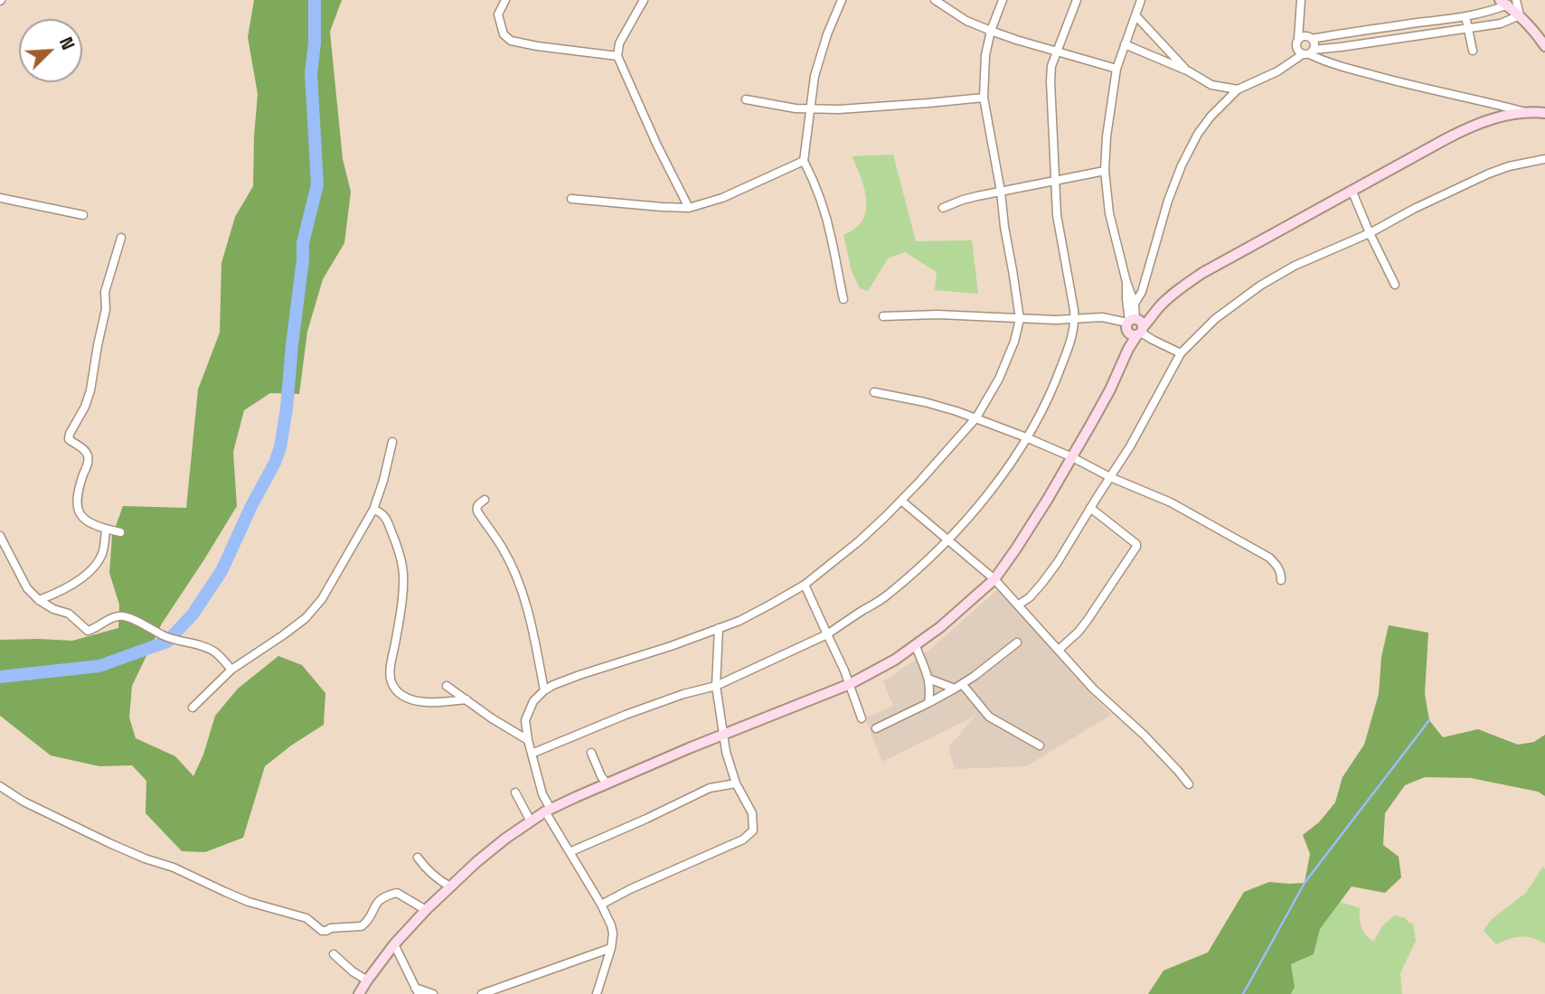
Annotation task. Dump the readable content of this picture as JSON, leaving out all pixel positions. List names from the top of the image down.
{
  "north": "top right"
}
